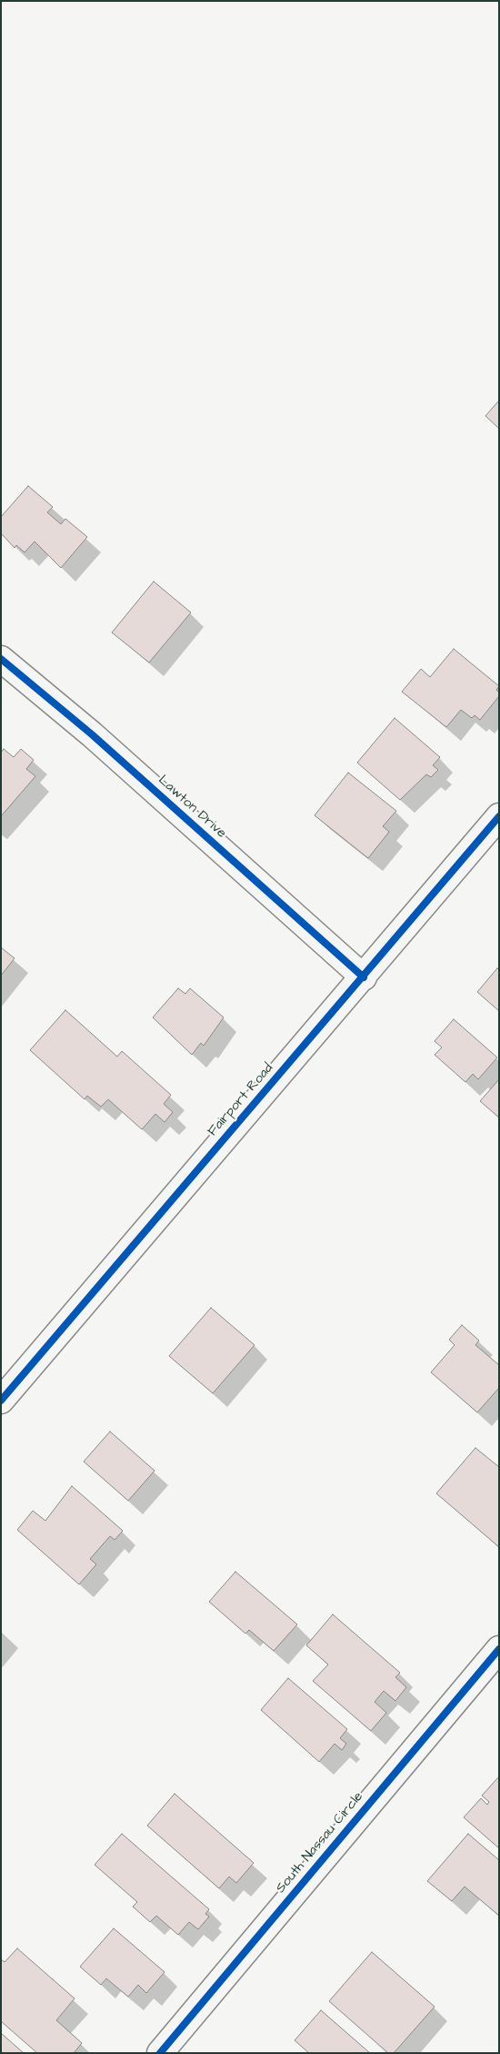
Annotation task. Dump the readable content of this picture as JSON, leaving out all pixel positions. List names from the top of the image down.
{
  "streets": {
    "street": ["Lawton Drive", "Fairport Road", "South Nassau Circle"]
  },
  "crossings": [
    ["Lawton Drive", "Fairport Road"]
  ]
}
